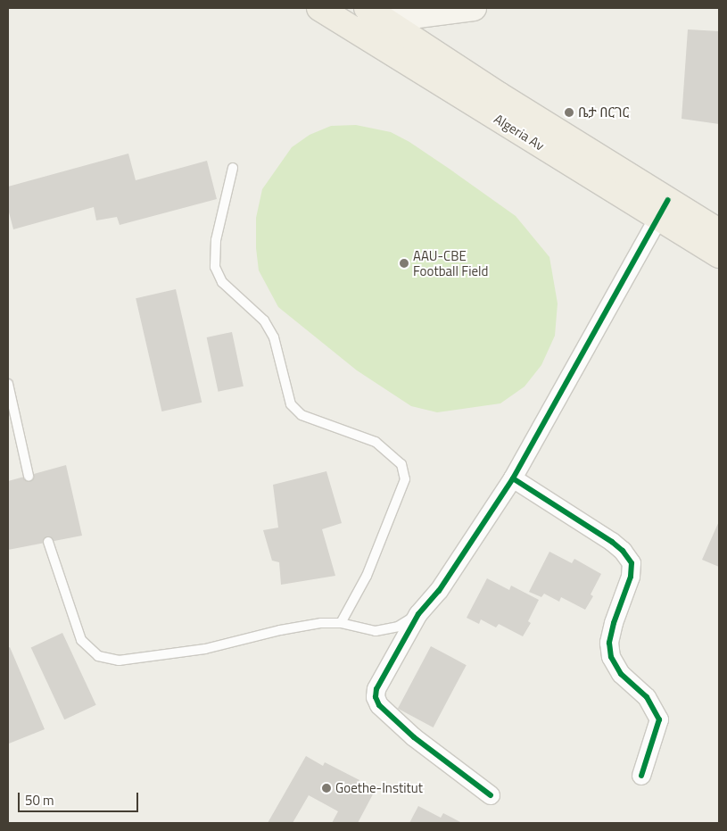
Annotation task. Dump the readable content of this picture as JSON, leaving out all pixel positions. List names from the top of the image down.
{
  "streets": {
    "main road": ["Algeria Av"]
  },
  "places": ["ቤታ በርገር", "AAU-CBE Football Field", "Goethe-Institut"],
  "scale_bar": "50 m"
}
